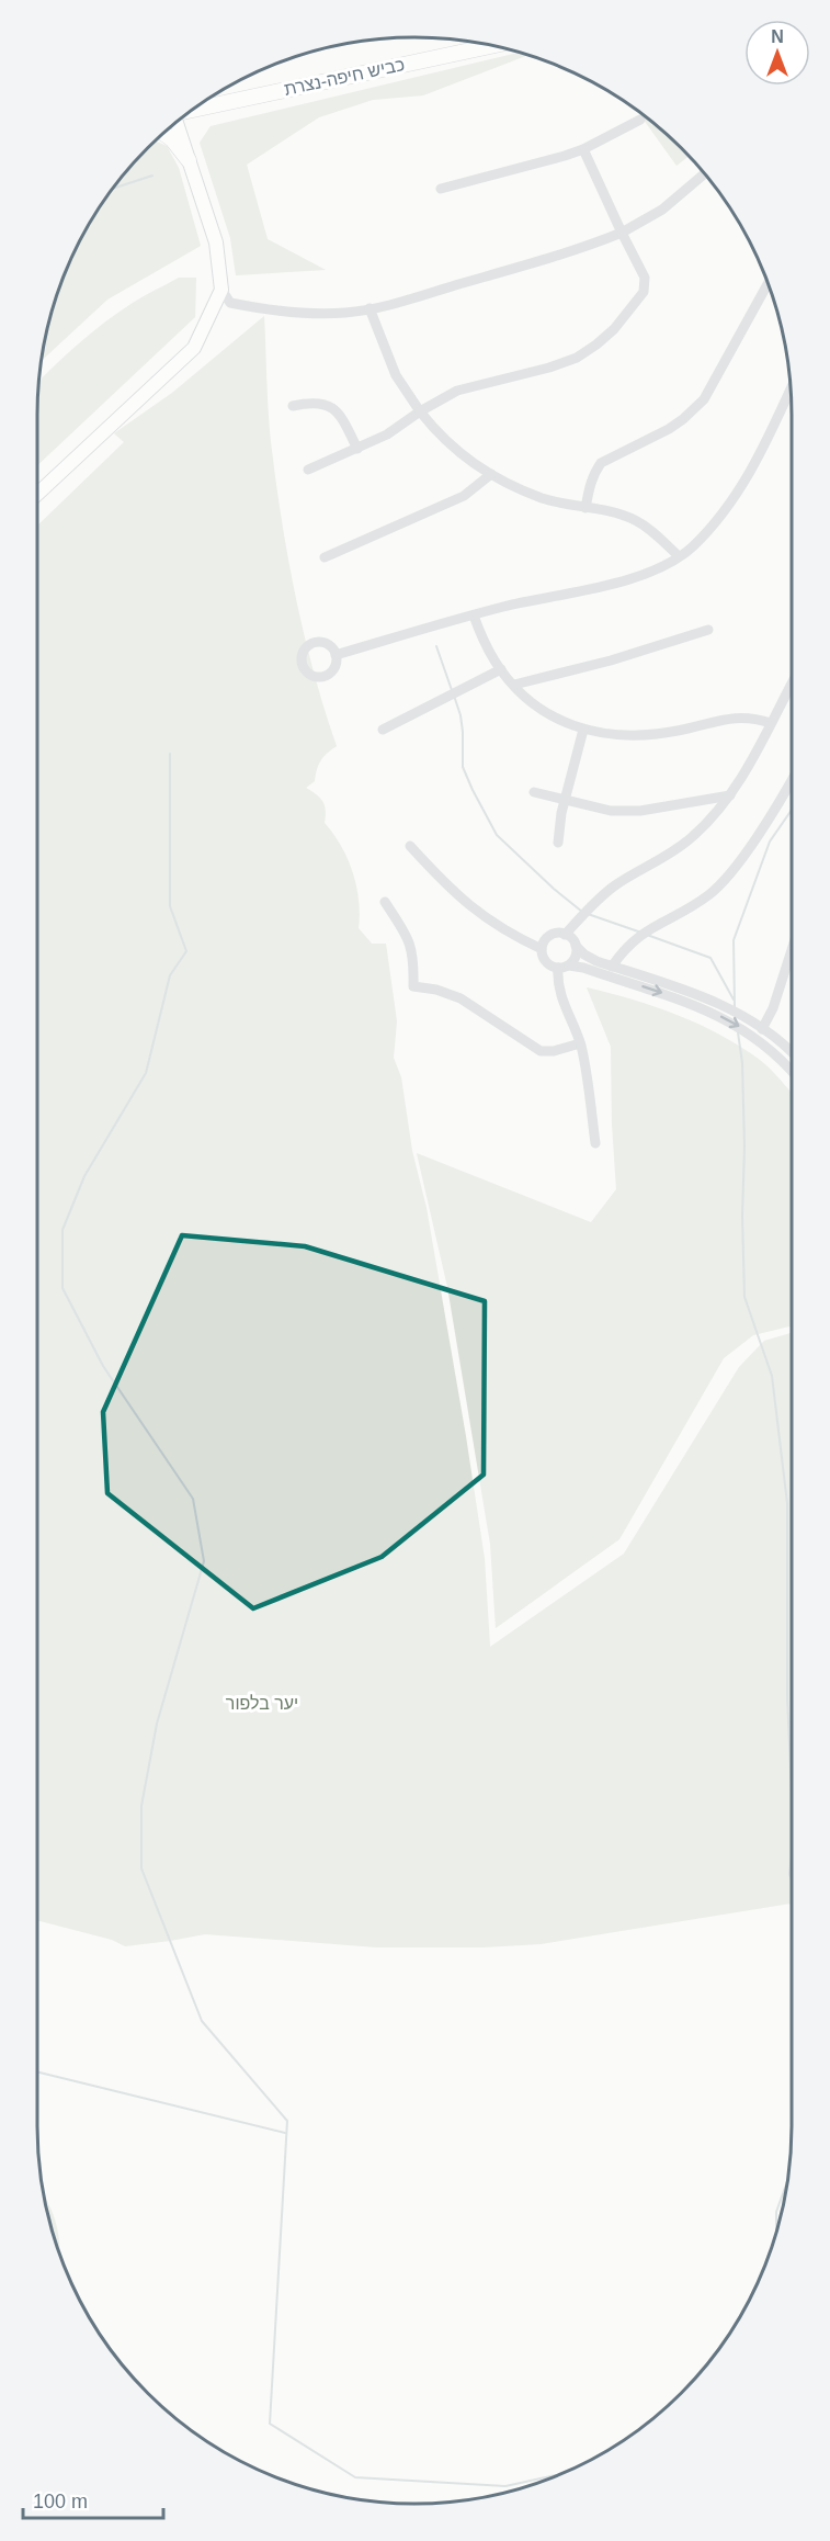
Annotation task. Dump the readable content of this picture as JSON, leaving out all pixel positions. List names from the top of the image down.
{
  "streets": {
    "highway": ["כביש חיפה-נצרת"]
  },
  "parks": ["יער בלפור"],
  "scale_bar": "100 m",
  "north": "top"
}
